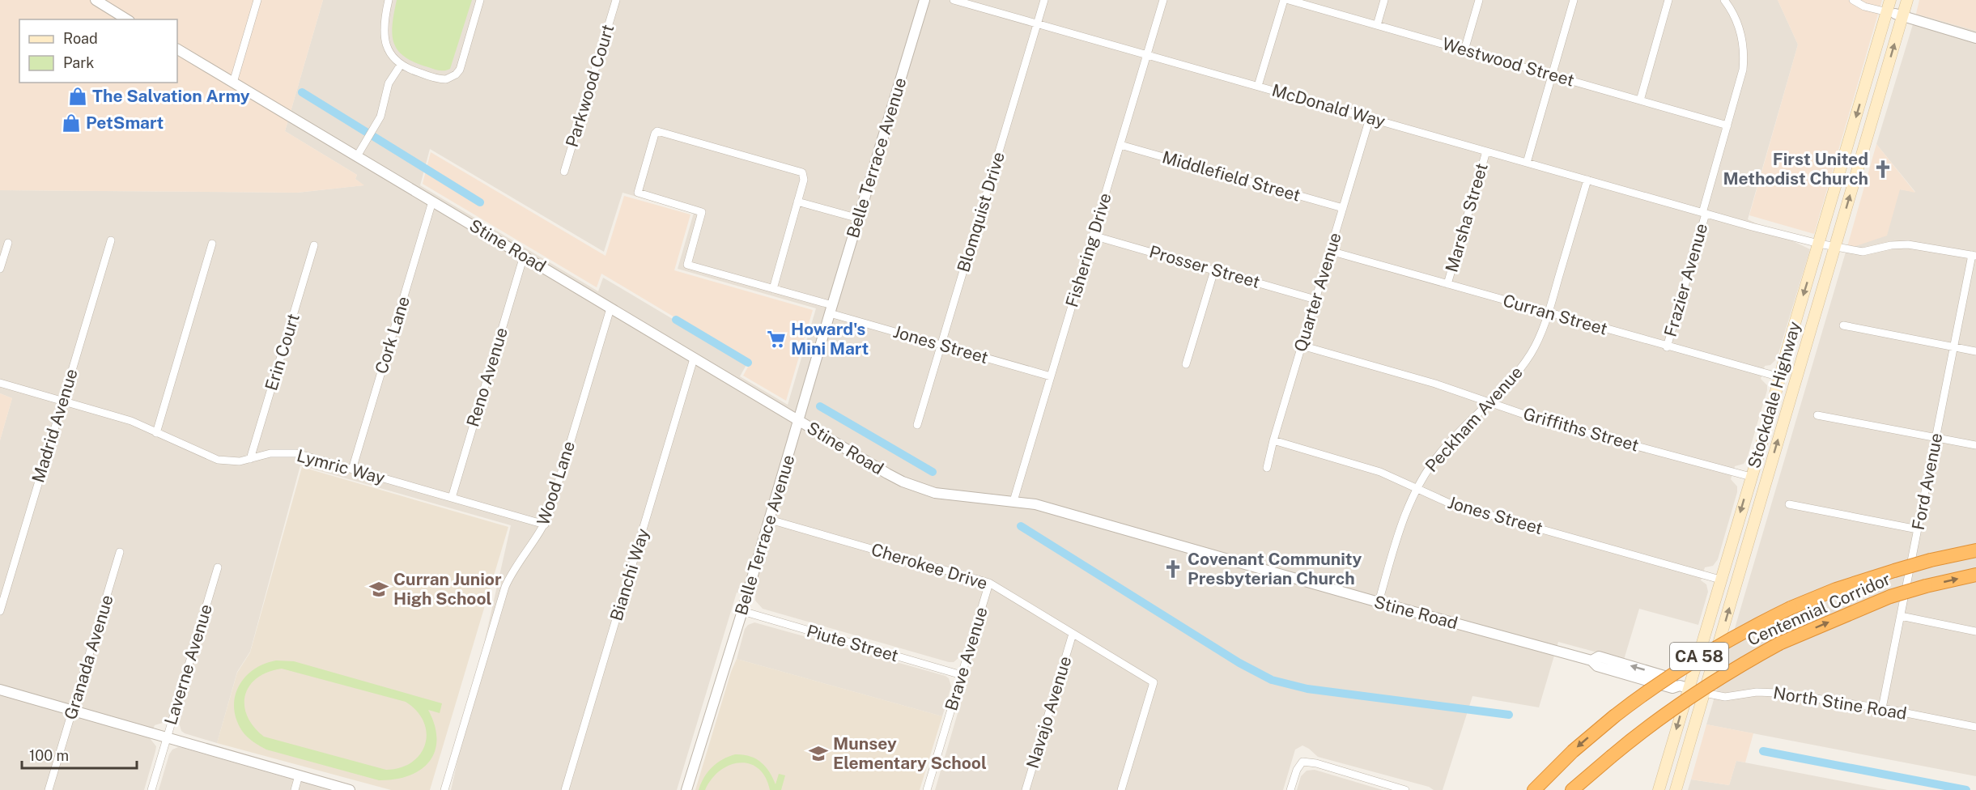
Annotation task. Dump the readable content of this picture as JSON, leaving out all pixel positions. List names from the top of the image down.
{
  "streets": {
    "highway": ["Centennial Corridor", "CA 58"],
    "main road": ["Stockdale Highway"],
    "street": [
      "Westwood Street",
      "Parkwood Court",
      "McDonald Way",
      "Belle Terrace Avenue",
      "Middlefield Street",
      "Blomquist Drive",
      "Marsha Street",
      "Stine Road",
      "Fishering Drive",
      "Prosser Street",
      "Frazier Avenue",
      "Quarter Avenue",
      "Curran Street",
      "Cork Lane",
      "Jones Street",
      "Erin Court",
      "Reno Avenue",
      "Peckham Avenue",
      "Madrid Avenue",
      "Griffiths Street",
      "Lymric Way",
      "Ford Avenue",
      "Wood Lane",
      "Cherokee Drive",
      "Bianchi Way",
      "Piute Street",
      "Granada Avenue",
      "Brave Avenue",
      "Laverne Avenue",
      "North Stine Road",
      "Navajo Avenue"
    ]
  },
  "crossings": [
    ["Westwood Street", "Frazier Avenue"],
    ["McDonald Way", "Blomquist Drive"],
    ["McDonald Way", "Marsha Street"],
    ["McDonald Way", "Fishering Drive"],
    ["McDonald Way", "Frazier Avenue"],
    ["McDonald Way", "Quarter Avenue"],
    ["McDonald Way", "Stockdale Highway"],
    ["McDonald Way", "Peckham Avenue"],
    ["McDonald Way", "Ford Avenue"],
    ["Belle Terrace Avenue", "Stine Road"],
    ["Belle Terrace Avenue", "Jones Street"],
    ["Belle Terrace Avenue", "Cherokee Drive"],
    ["Belle Terrace Avenue", "Piute Street"],
    ["Middlefield Street", "Fishering Drive"],
    ["Middlefield Street", "Quarter Avenue"],
    ["Blomquist Drive", "Jones Street"],
    ["Marsha Street", "Curran Street"],
    ["Stine Road", "Fishering Drive"],
    ["Stine Road", "Cork Lane"],
    ["Stine Road", "Reno Avenue"],
    ["Stine Road", "Stockdale Highway"],
    ["Stine Road", "Peckham Avenue"],
    ["Stine Road", "Wood Lane"],
    ["Stine Road", "Bianchi Way"],
    ["Stine Road", "North Stine Road"],
    ["Fishering Drive", "Prosser Street"],
    ["Fishering Drive", "Jones Street"],
    ["Prosser Street", "Quarter Avenue"],
    ["Frazier Avenue", "Curran Street"],
    ["Quarter Avenue", "Curran Street"],
    ["Quarter Avenue", "Jones Street"],
    ["Quarter Avenue", "Griffiths Street"],
    ["Curran Street", "Stockdale Highway"],
    ["Curran Street", "Peckham Avenue"],
    ["Cork Lane", "Lymric Way"],
    ["Jones Street", "Stockdale Highway"],
    ["Jones Street", "Peckham Avenue"],
    ["Erin Court", "Lymric Way"],
    ["Reno Avenue", "Lymric Way"],
    ["Stockdale Highway", "Griffiths Street"],
    ["Stockdale Highway", "North Stine Road"],
    ["Peckham Avenue", "Griffiths Street"],
    ["Madrid Avenue", "Lymric Way"],
    ["Lymric Way", "Wood Lane"],
    ["Ford Avenue", "North Stine Road"],
    ["Cherokee Drive", "Brave Avenue"],
    ["Cherokee Drive", "Navajo Avenue"],
    ["Piute Street", "Brave Avenue"]
  ],
  "places": {
    "shop": ["The Salvation Army", "PetSmart"],
    "church": ["First United Methodist Church", "Covenant Community Presbyterian Church"],
    "supermarket": ["Howard's Mini Mart"],
    "school or university": ["Curran Junior High School", "Munsey Elementary School"]
  },
  "legend": ["Road", "Park"],
  "scale_bar": "100 m"
}
